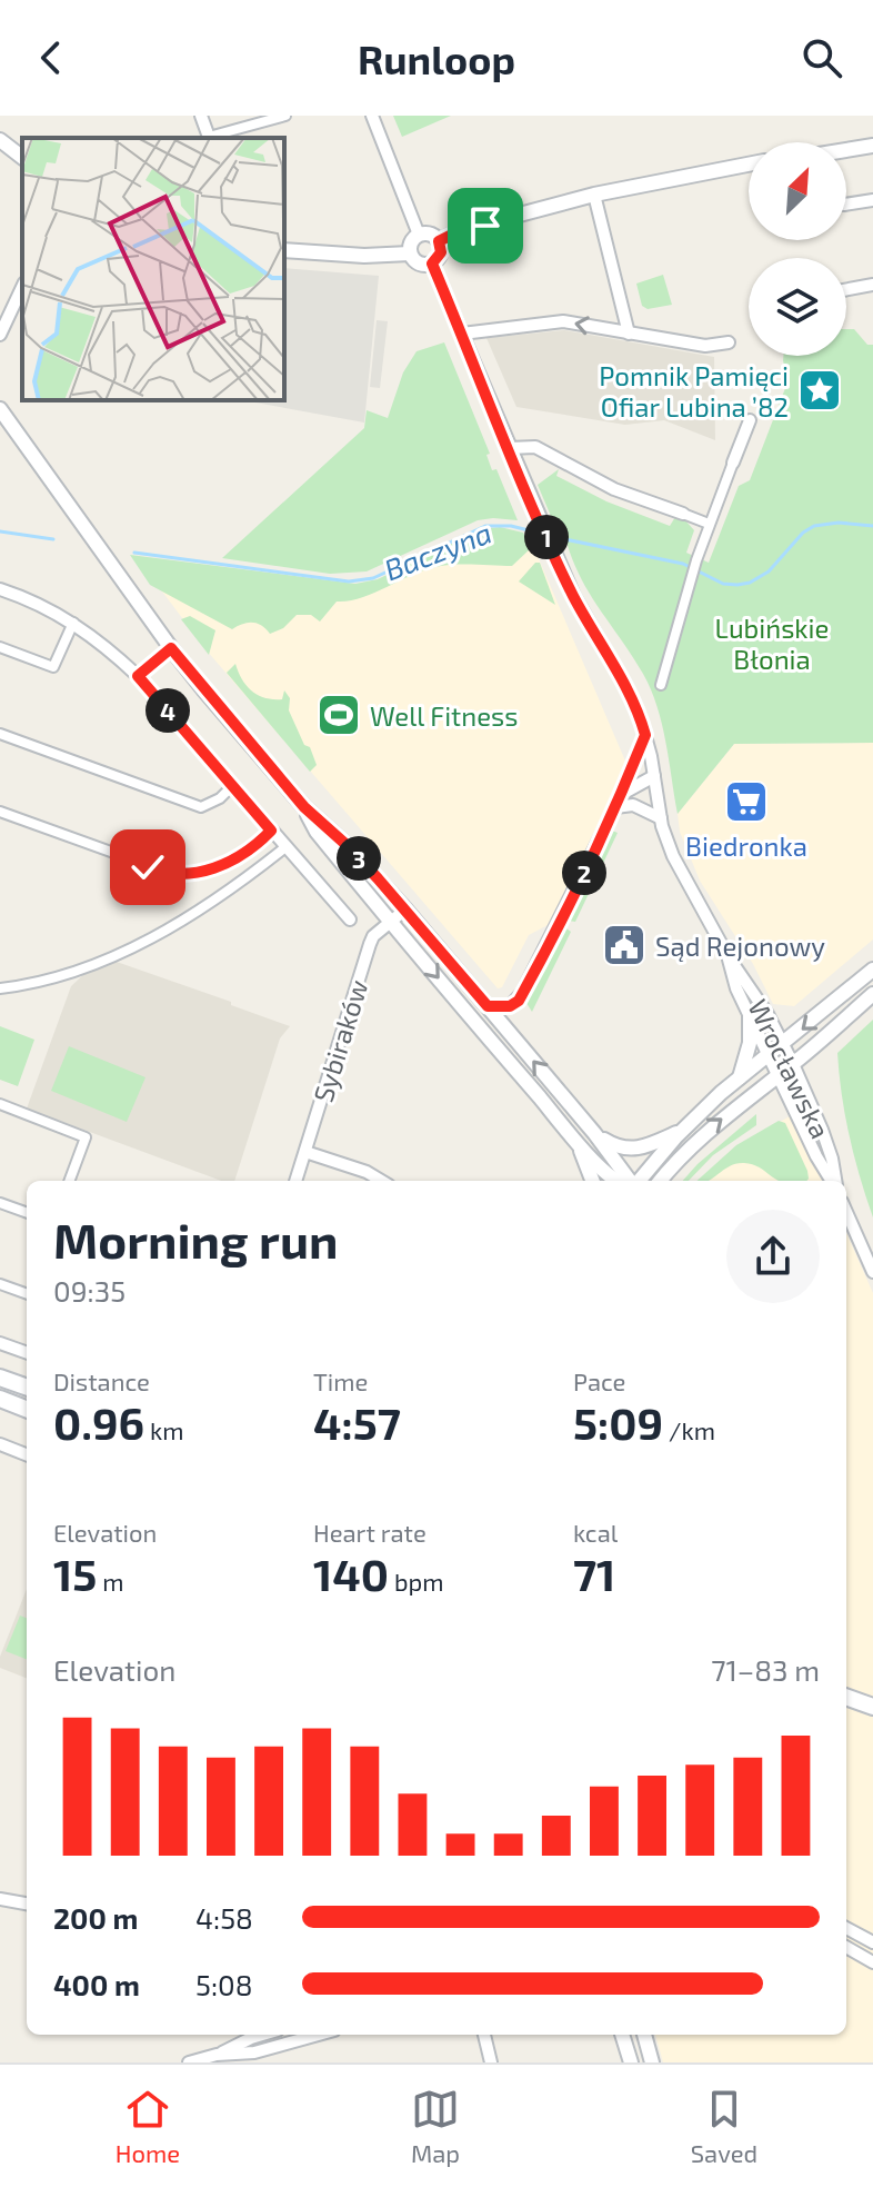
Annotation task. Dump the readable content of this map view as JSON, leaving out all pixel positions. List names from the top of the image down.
{
  "streets": {
    "street": ["Sybiraków", "Wrocławska"]
  },
  "water": ["Baczyna"],
  "parks": ["Lubińskie Błonia"],
  "places": {
    "place": ["Pomnik Pamięci Ofiar Lubina ’82"],
    "sports": ["Well Fitness"],
    "supermarket": ["Biedronka"],
    "public building": ["Sąd Rejonowy"]
  },
  "north": "top right",
  "page": {
    "header": "Runloop",
    "pins": [
      "1",
      "4",
      "3",
      "2"
    ],
    "heading": ["Morning run", "09:35"],
    "stats": [
      ["Distance", "0.96 km"],
      ["Time", "4:57"],
      ["Pace", "5:09 /km"],
      ["Elevation", "15 m"],
      ["Heart rate", "140 bpm"],
      ["kcal", "71"]
    ],
    "chart": ["Elevation", "71–83 m"],
    "list": [
      {
        "name": "200 m",
        "note": "4:58"
      },
      {
        "name": "400 m",
        "note": "5:08"
      }
    ],
    "tabs": ["Home", "Map", "Saved"]
  }
}
